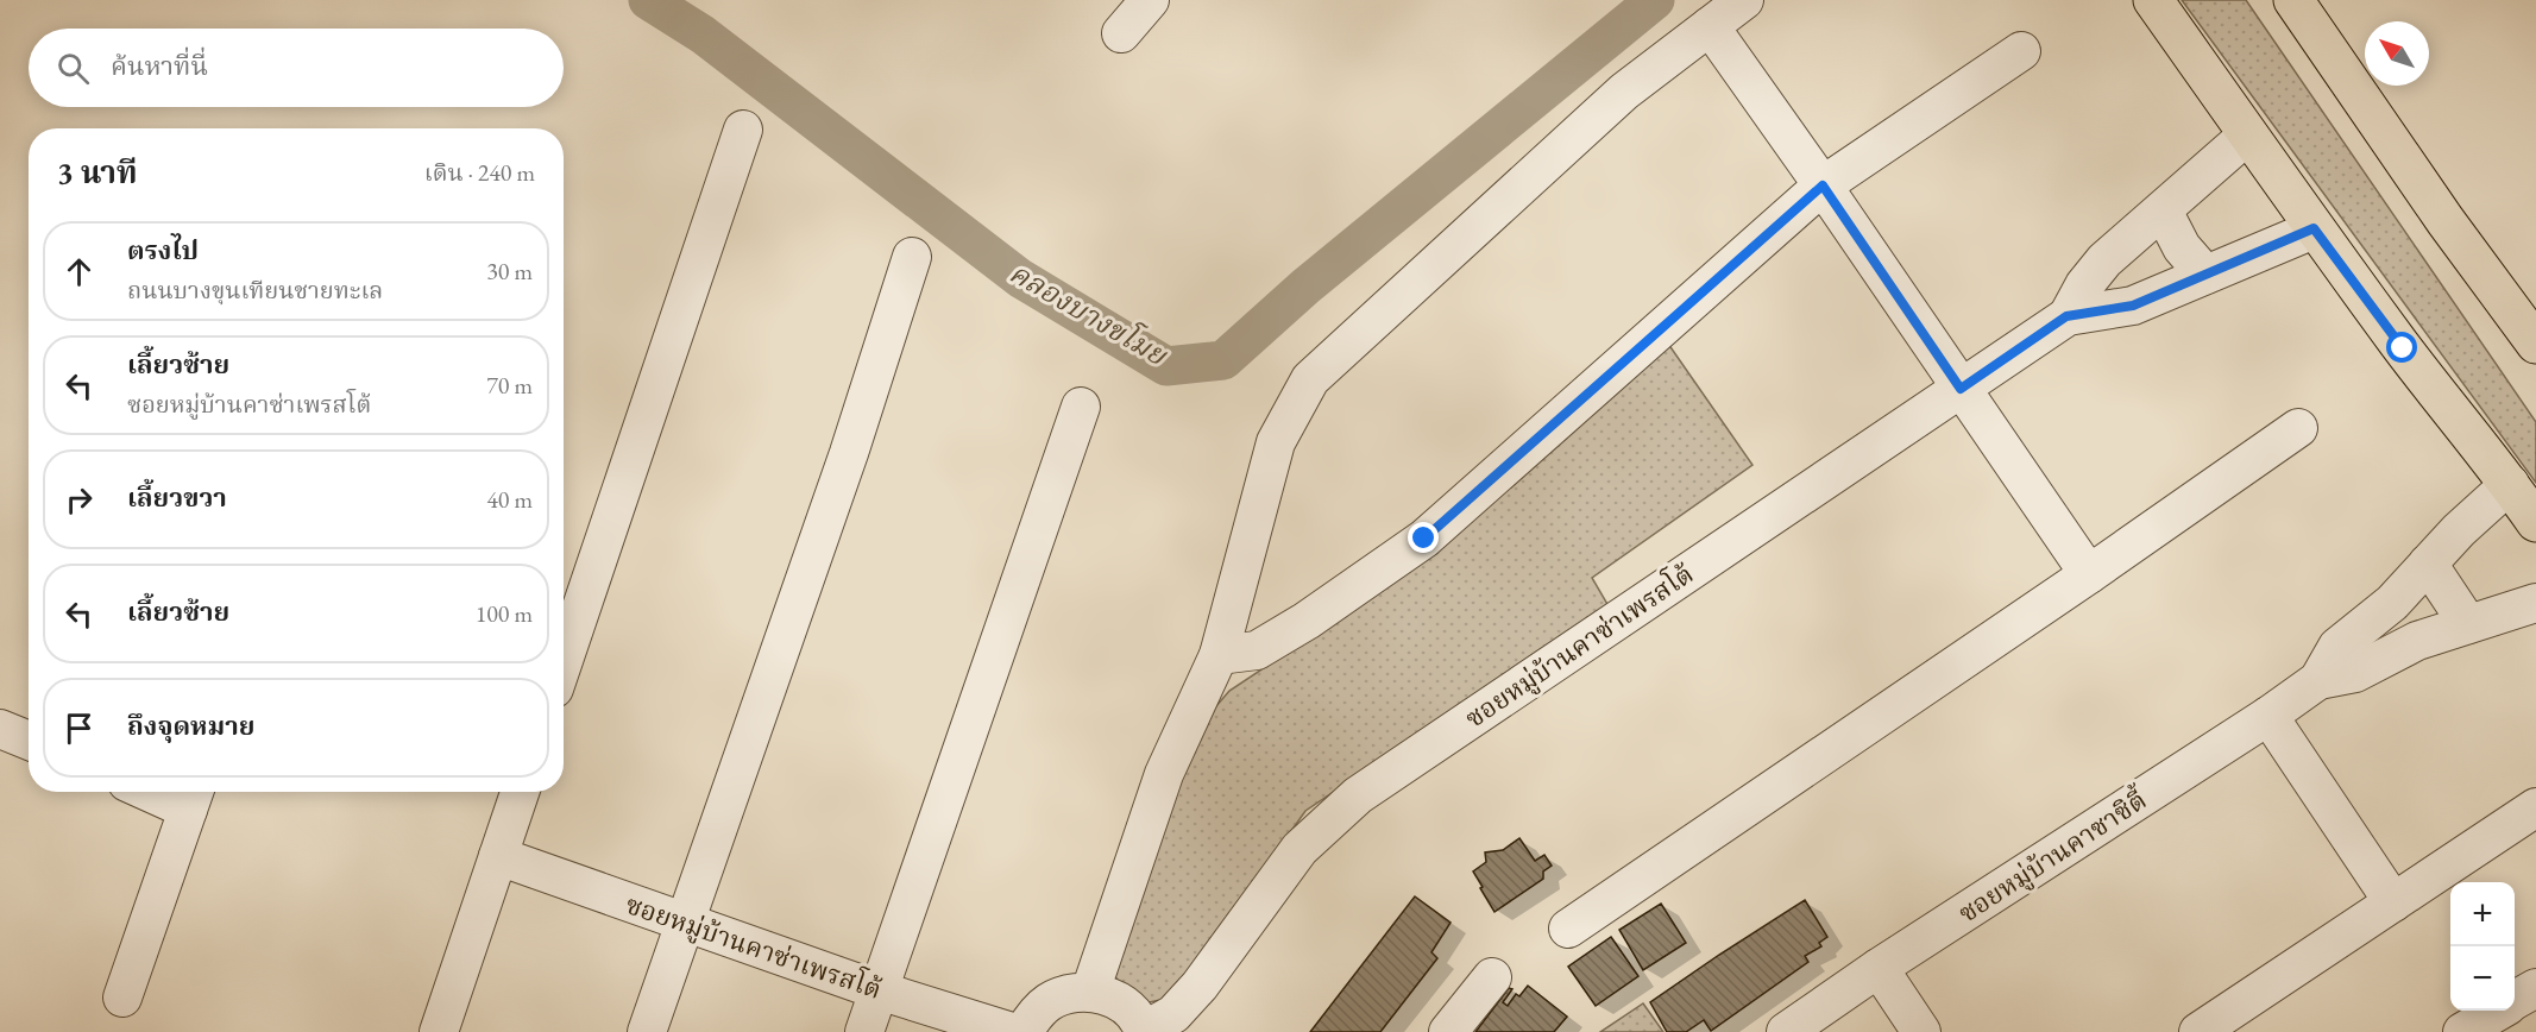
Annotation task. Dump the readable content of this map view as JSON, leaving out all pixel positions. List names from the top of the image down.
{
  "streets": {
    "street": ["ซอยหมู่บ้านคาซ่าเพรสโต้", "ซอยหมู่บ้านคาซาซิตี้"]
  },
  "water": ["คลองบางขโมย"],
  "north": "top left",
  "page": {
    "search": "ค้นหาที่นี่",
    "heading": ["3 นาที", "เดิน · 240 m"],
    "list": [
      ["ตรงไป", "ถนนบางขุนเทียนชายทะเล", "30 m"],
      ["เลี้ยวซ้าย", "ซอยหมู่บ้านคาซ่าเพรสโต้", "70 m"],
      ["เลี้ยวขวา", "40 m"],
      ["เลี้ยวซ้าย", "100 m"],
      "ถึงจุดหมาย"
    ],
    "map_buttons": ["+", "−"]
  }
}
